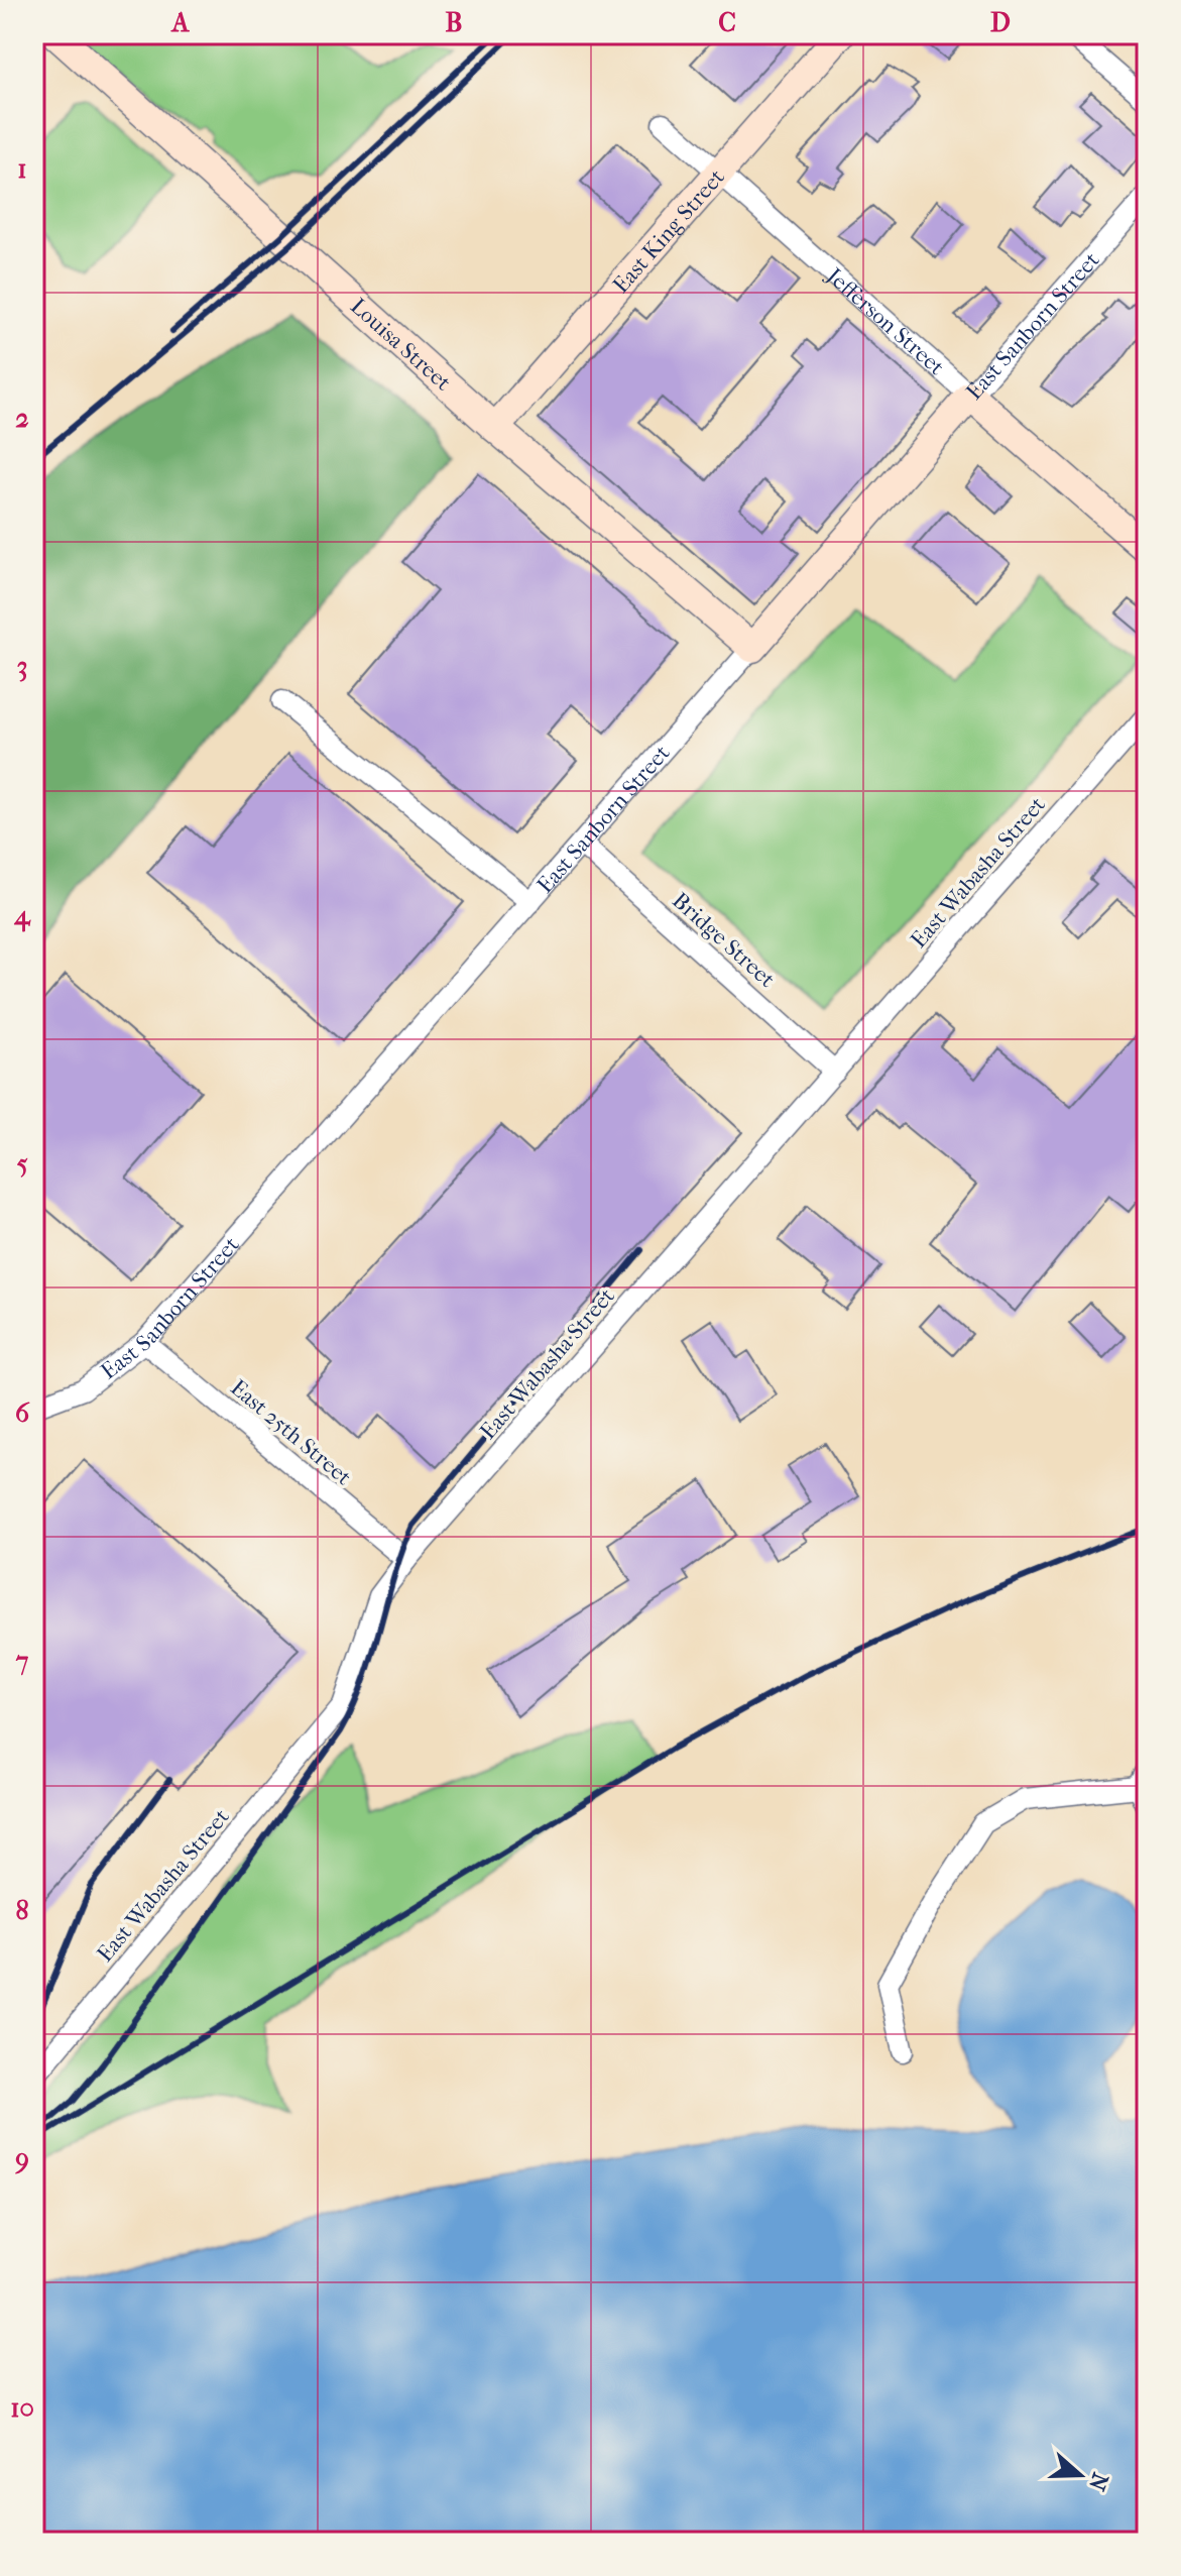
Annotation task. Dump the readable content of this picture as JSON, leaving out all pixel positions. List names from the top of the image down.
{
  "streets": {
    "street": [
      "East King Street",
      "Jefferson Street",
      "East Sanborn Street",
      "Louisa Street",
      "East Wabasha Street",
      "Bridge Street",
      "East 25th Street"
    ]
  },
  "crossings": [
    ["East King Street", "Jefferson Street"],
    ["East King Street", "Louisa Street"],
    ["Jefferson Street", "East Sanborn Street"],
    ["East Sanborn Street", "Louisa Street"],
    ["East Sanborn Street", "Bridge Street"],
    ["East Sanborn Street", "East 25th Street"],
    ["East Wabasha Street", "Bridge Street"],
    ["East Wabasha Street", "East 25th Street"]
  ],
  "north": "right",
  "grid": {
    "columns": [
      "A",
      "B",
      "C",
      "D"
    ],
    "rows": [
      "1",
      "2",
      "3",
      "4",
      "5",
      "6",
      "7",
      "8",
      "9",
      "10"
    ]
  }
}
